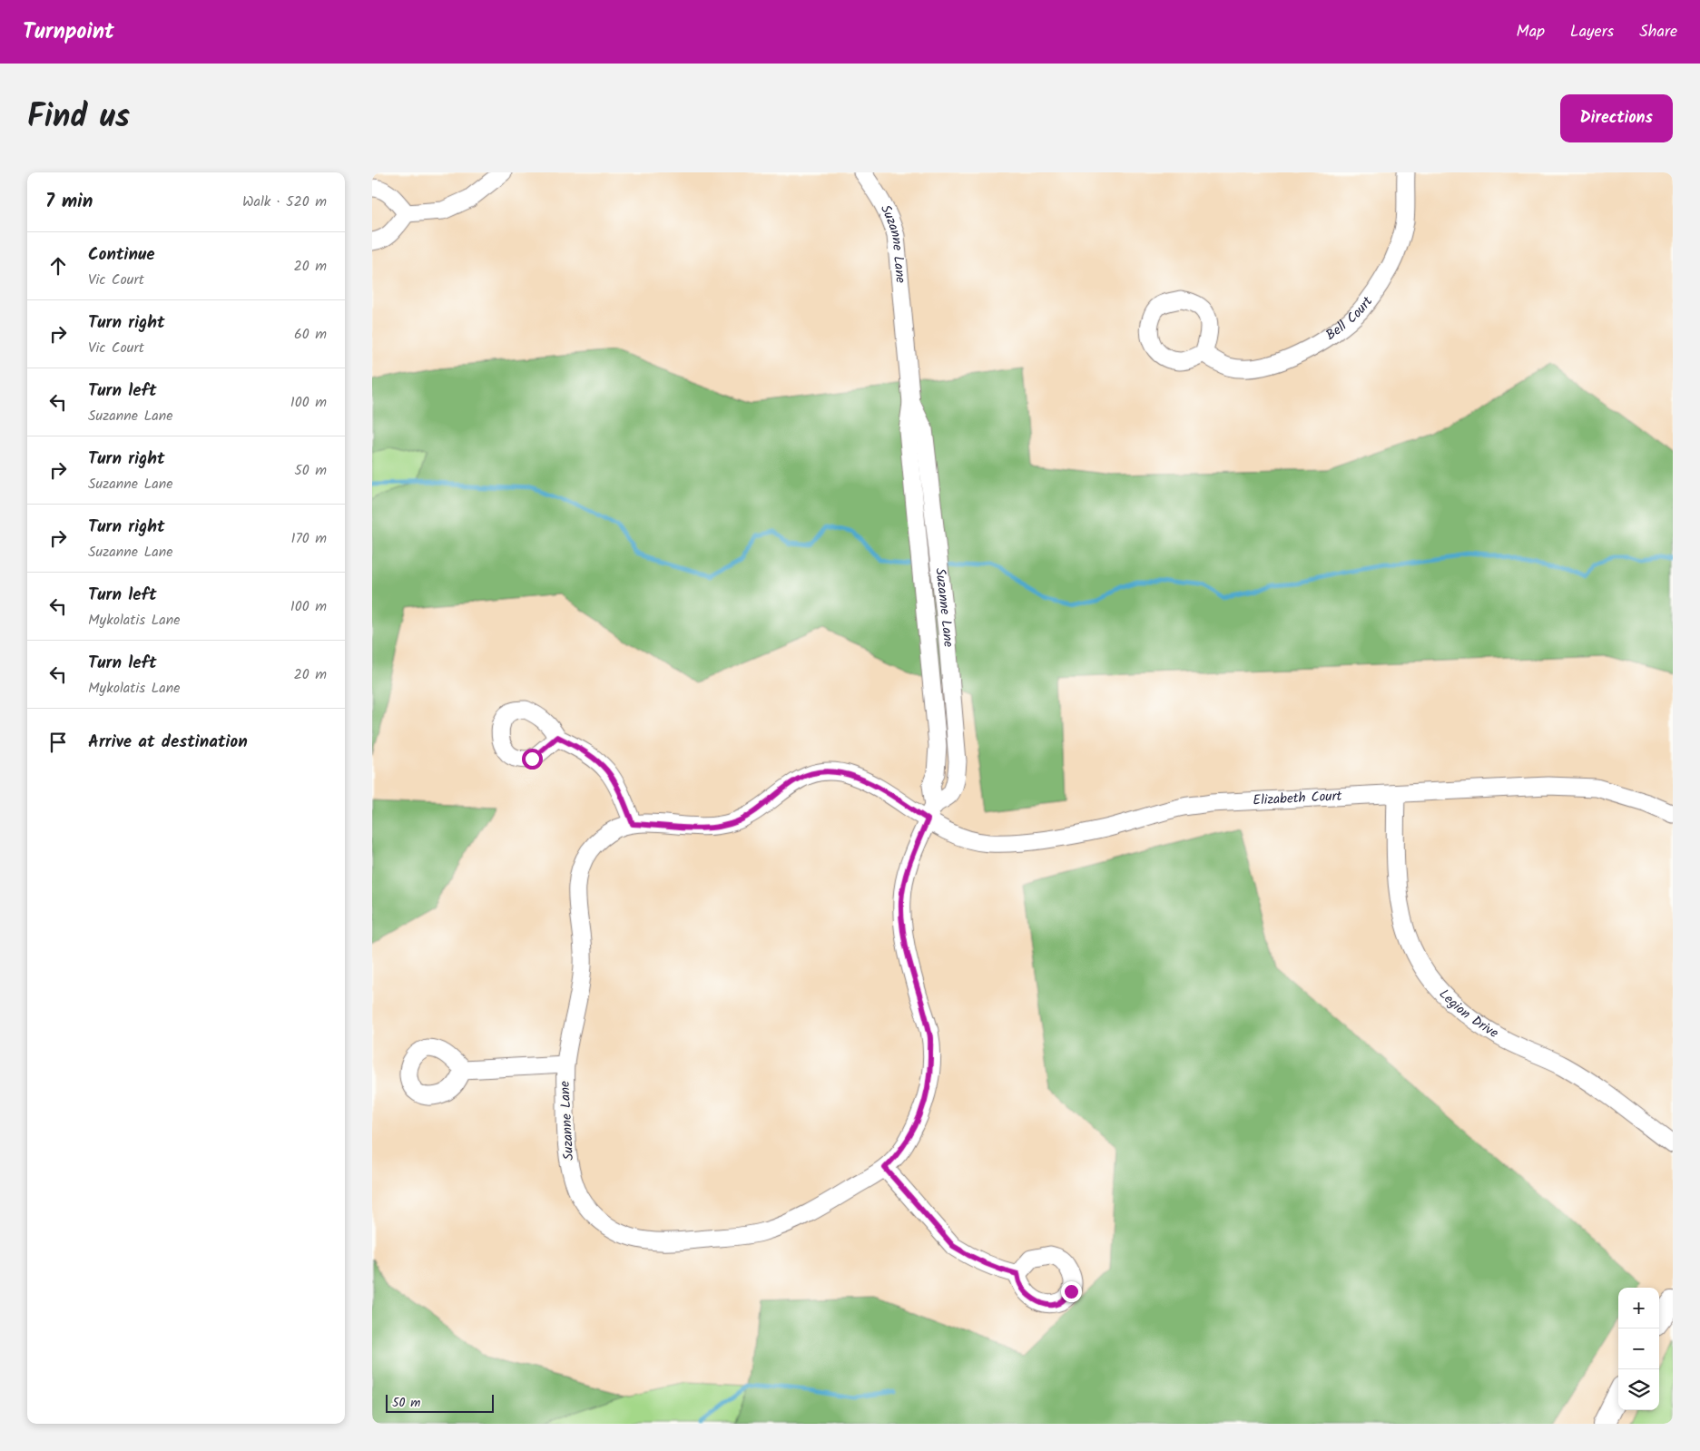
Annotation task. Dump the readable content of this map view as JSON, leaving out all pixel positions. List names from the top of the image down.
{
  "streets": {
    "street": [
      "Suzanne Lane",
      "Bell Court",
      "Elizabeth Court",
      "Legion Drive"
    ]
  },
  "crossings": [
    ["Suzanne Lane", "Elizabeth Court"],
    ["Elizabeth Court", "Legion Drive"]
  ],
  "scale_bar": "50 m",
  "page": {
    "header": "Turnpoint",
    "nav": ["Map", "Layers", "Share"],
    "title": "Find us",
    "buttons": "Directions",
    "heading": ["7 min", "Walk · 520 m"],
    "list": [
      ["Continue", "Vic Court", "20 m"],
      ["Turn right", "Vic Court", "60 m"],
      ["Turn left", "Suzanne Lane", "100 m"],
      ["Turn right", "Suzanne Lane", "50 m"],
      ["Turn right", "Suzanne Lane", "170 m"],
      ["Turn left", "Mykolatis Lane", "100 m"],
      ["Turn left", "Mykolatis Lane", "20 m"],
      "Arrive at destination"
    ],
    "map_buttons": ["+", "−"],
    "scale": "50 m"
  }
}
